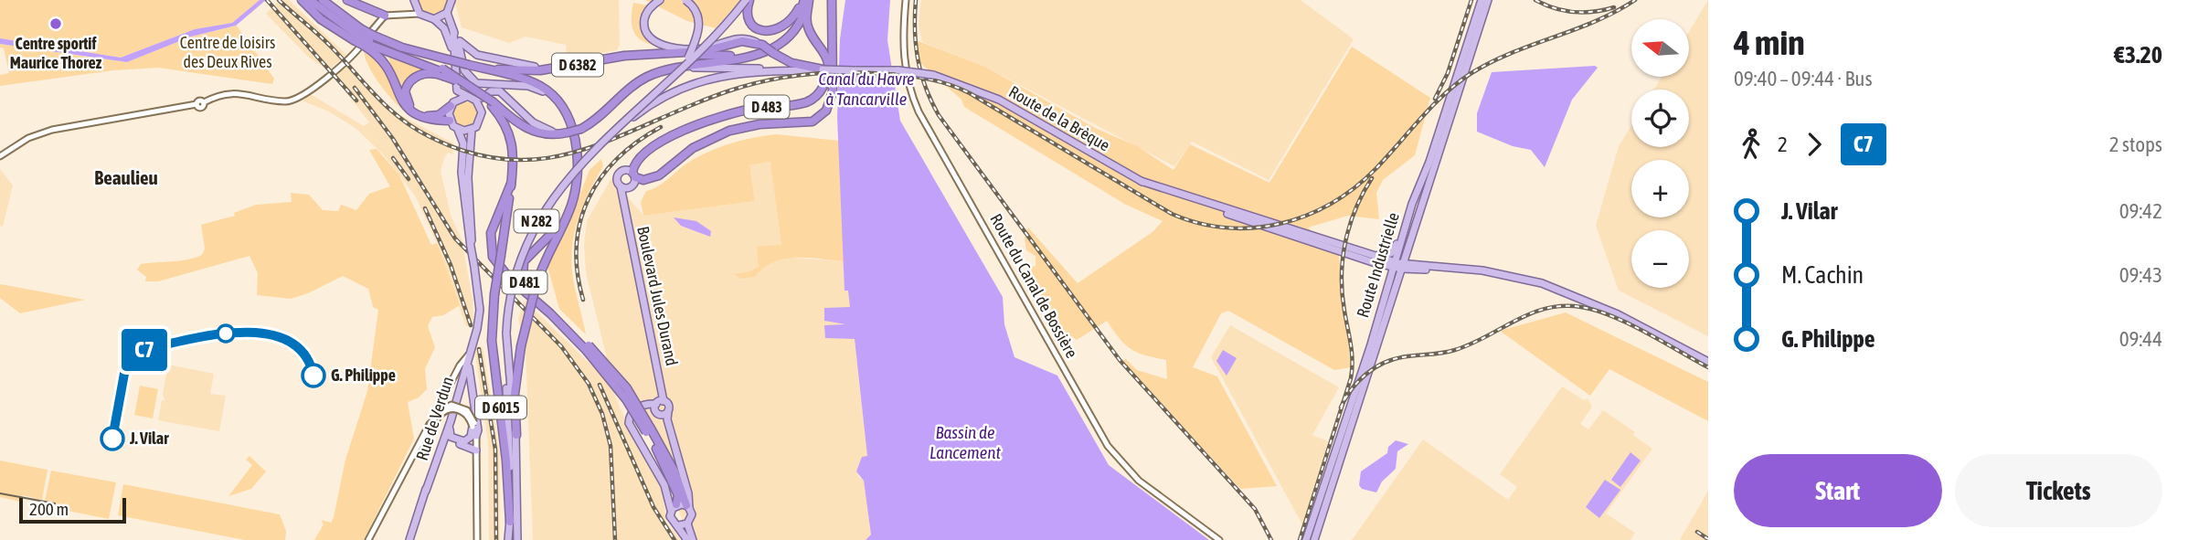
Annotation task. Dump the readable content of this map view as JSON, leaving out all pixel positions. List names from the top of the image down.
{
  "streets": {
    "highway": [
      "D 6382",
      "D 483",
      "D 481",
      "D 6015"
    ],
    "main road": [
      "Route de la Brèque",
      "N 282",
      "Route Industrielle",
      "Boulevard Jules Durand",
      "Rue de Verdun"
    ],
    "street": ["Route du Canal de Bossière"]
  },
  "crossings": [
    ["D 6382", "D 483"],
    ["D 6382", "D 6015"],
    ["D 483", "Boulevard Jules Durand"],
    ["Route de la Brèque", "Route Industrielle"],
    ["N 282", "D 6015"],
    ["D 481", "D 6015"]
  ],
  "districts": ["Beaulieu"],
  "water": ["Canal du Havre à Tancarville", "Bassin de Lancement"],
  "parks": ["Centre de loisirs des Deux Rives"],
  "places": ["Centre sportif Maurice Thorez", "G. Philippe", "J. Vilar"],
  "lines": ["bus line C7"],
  "scale_bar": "200 m",
  "north": "left",
  "page": {
    "on_map": "C7",
    "heading": ["4 min", "09:40 – 09:44 · Bus", "€3.20"],
    "map_buttons": ["+", "−"],
    "legs": ["2", "C7", "2 stops"],
    "list": [
      {
        "name": "J. Vilar",
        "value": "09:42"
      },
      {
        "name": "M. Cachin",
        "value": "09:43"
      },
      {
        "name": "G. Philippe",
        "value": "09:44"
      }
    ],
    "buttons": ["Start", "Tickets"],
    "scale": "200 m"
  }
}
